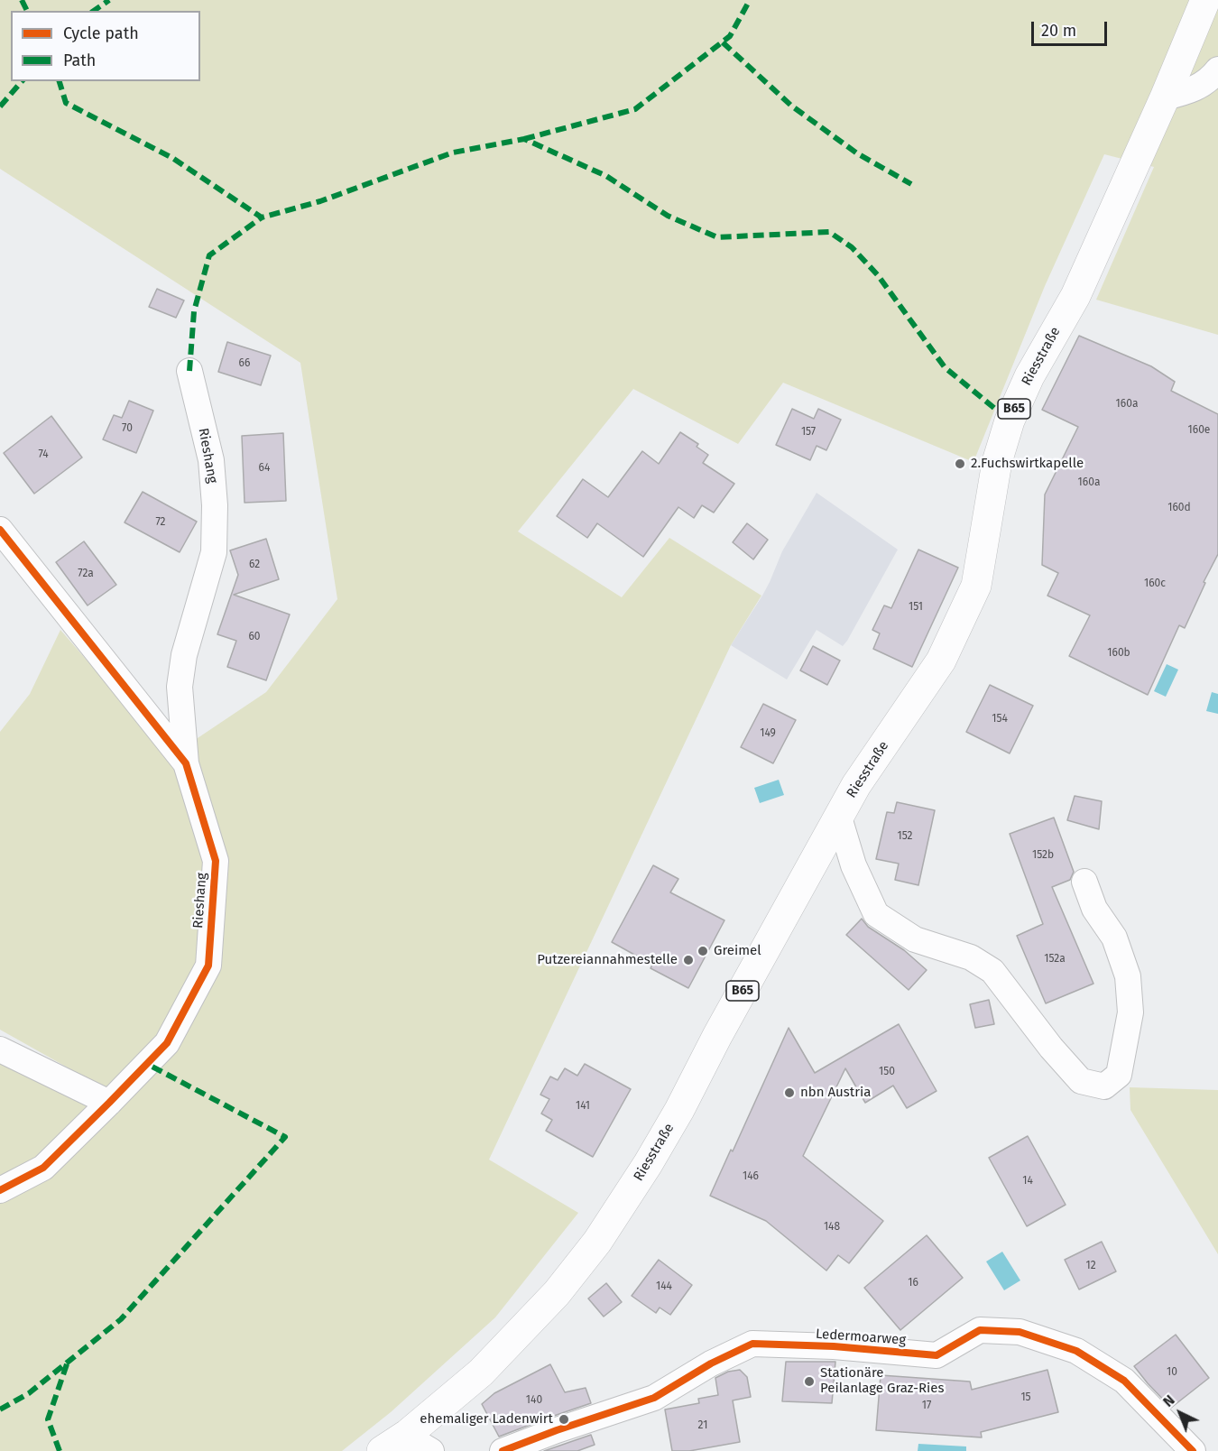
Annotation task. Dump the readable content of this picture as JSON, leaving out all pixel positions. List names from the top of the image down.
{
  "streets": {
    "main road": ["Riesstraße", "B65"],
    "street": ["Rieshang", "Ledermoarweg"]
  },
  "places": [
    "2.Fuchswirtkapelle",
    "Greimel",
    "Putzereiannahmestelle",
    "nbn Austria",
    "Stationäre Peilanlage Graz-Ries",
    "ehemaliger Ladenwirt"
  ],
  "house_numbers": [
    "66",
    "160a",
    "70",
    "160e",
    "157",
    "74",
    "64",
    "160a",
    "160d",
    "72",
    "62",
    "72a",
    "160c",
    "151",
    "60",
    "160b",
    "154",
    "149",
    "152",
    "152b",
    "152a",
    "150",
    "141",
    "146",
    "14",
    "148",
    "12",
    "16",
    "144",
    "10",
    "15",
    "140",
    "17",
    "21"
  ],
  "legend": ["Cycle path", "Path"],
  "scale_bar": "20 m",
  "north": "top left"
}
